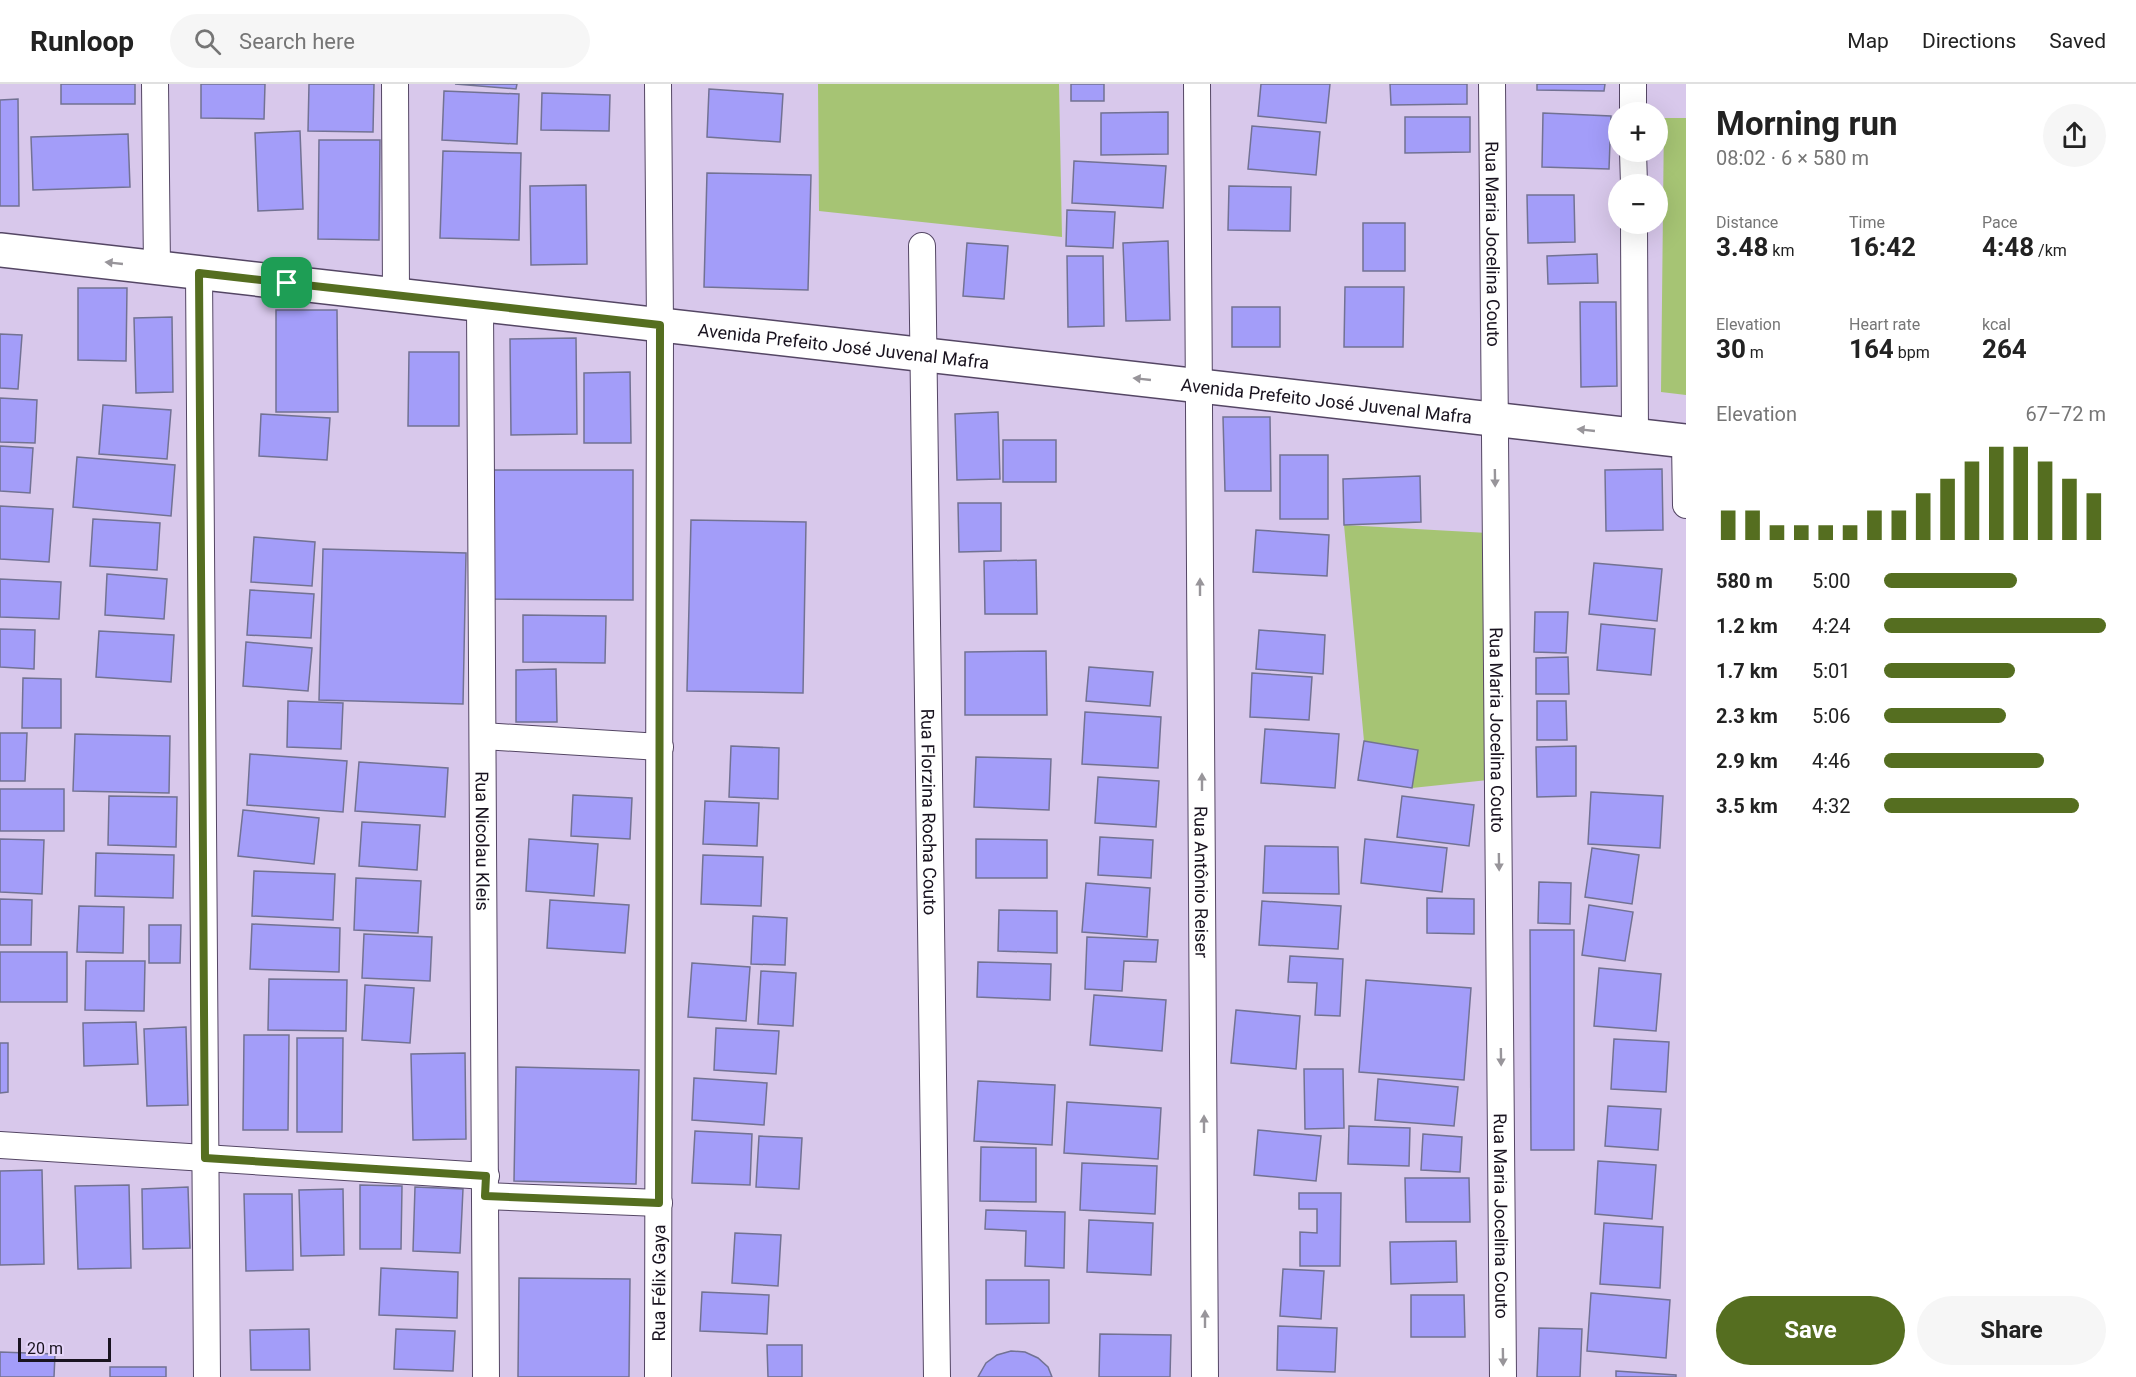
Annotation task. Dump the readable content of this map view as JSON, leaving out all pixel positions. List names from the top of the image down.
{
  "streets": {
    "main road": ["Avenida Prefeito José Juvenal Mafra"],
    "street": [
      "Rua Maria Jocelina Couto",
      "Rua Florzina Rocha Couto",
      "Rua Nicolau Kleis",
      "Rua Antônio Reiser",
      "Rua Félix Gaya"
    ]
  },
  "crossings": [
    ["Rua Maria Jocelina Couto", "Avenida Prefeito José Juvenal Mafra"],
    ["Avenida Prefeito José Juvenal Mafra", "Rua Florzina Rocha Couto"],
    ["Avenida Prefeito José Juvenal Mafra", "Rua Nicolau Kleis"],
    ["Avenida Prefeito José Juvenal Mafra", "Rua Antônio Reiser"],
    ["Avenida Prefeito José Juvenal Mafra", "Rua Félix Gaya"]
  ],
  "one_way": ["Rua Maria Jocelina Couto", "Rua Antônio Reiser"],
  "scale_bar": "20 m",
  "page": {
    "header": "Runloop",
    "search": "Search here",
    "nav": ["Map", "Directions", "Saved"],
    "heading": ["Morning run", "08:02 · 6 × 580 m"],
    "map_buttons": ["+", "−"],
    "stats": [
      ["Distance", "3.48 km"],
      ["Time", "16:42"],
      ["Pace", "4:48 /km"],
      ["Elevation", "30 m"],
      ["Heart rate", "164 bpm"],
      ["kcal", "264"]
    ],
    "chart": ["Elevation", "67–72 m"],
    "list": [
      {
        "name": "580 m",
        "note": "5:00"
      },
      {
        "name": "1.2 km",
        "note": "4:24"
      },
      {
        "name": "1.7 km",
        "note": "5:01"
      },
      {
        "name": "2.3 km",
        "note": "5:06"
      },
      {
        "name": "2.9 km",
        "note": "4:46"
      },
      {
        "name": "3.5 km",
        "note": "4:32"
      }
    ],
    "buttons": ["Save", "Share"],
    "scale": "20 m"
  }
}
